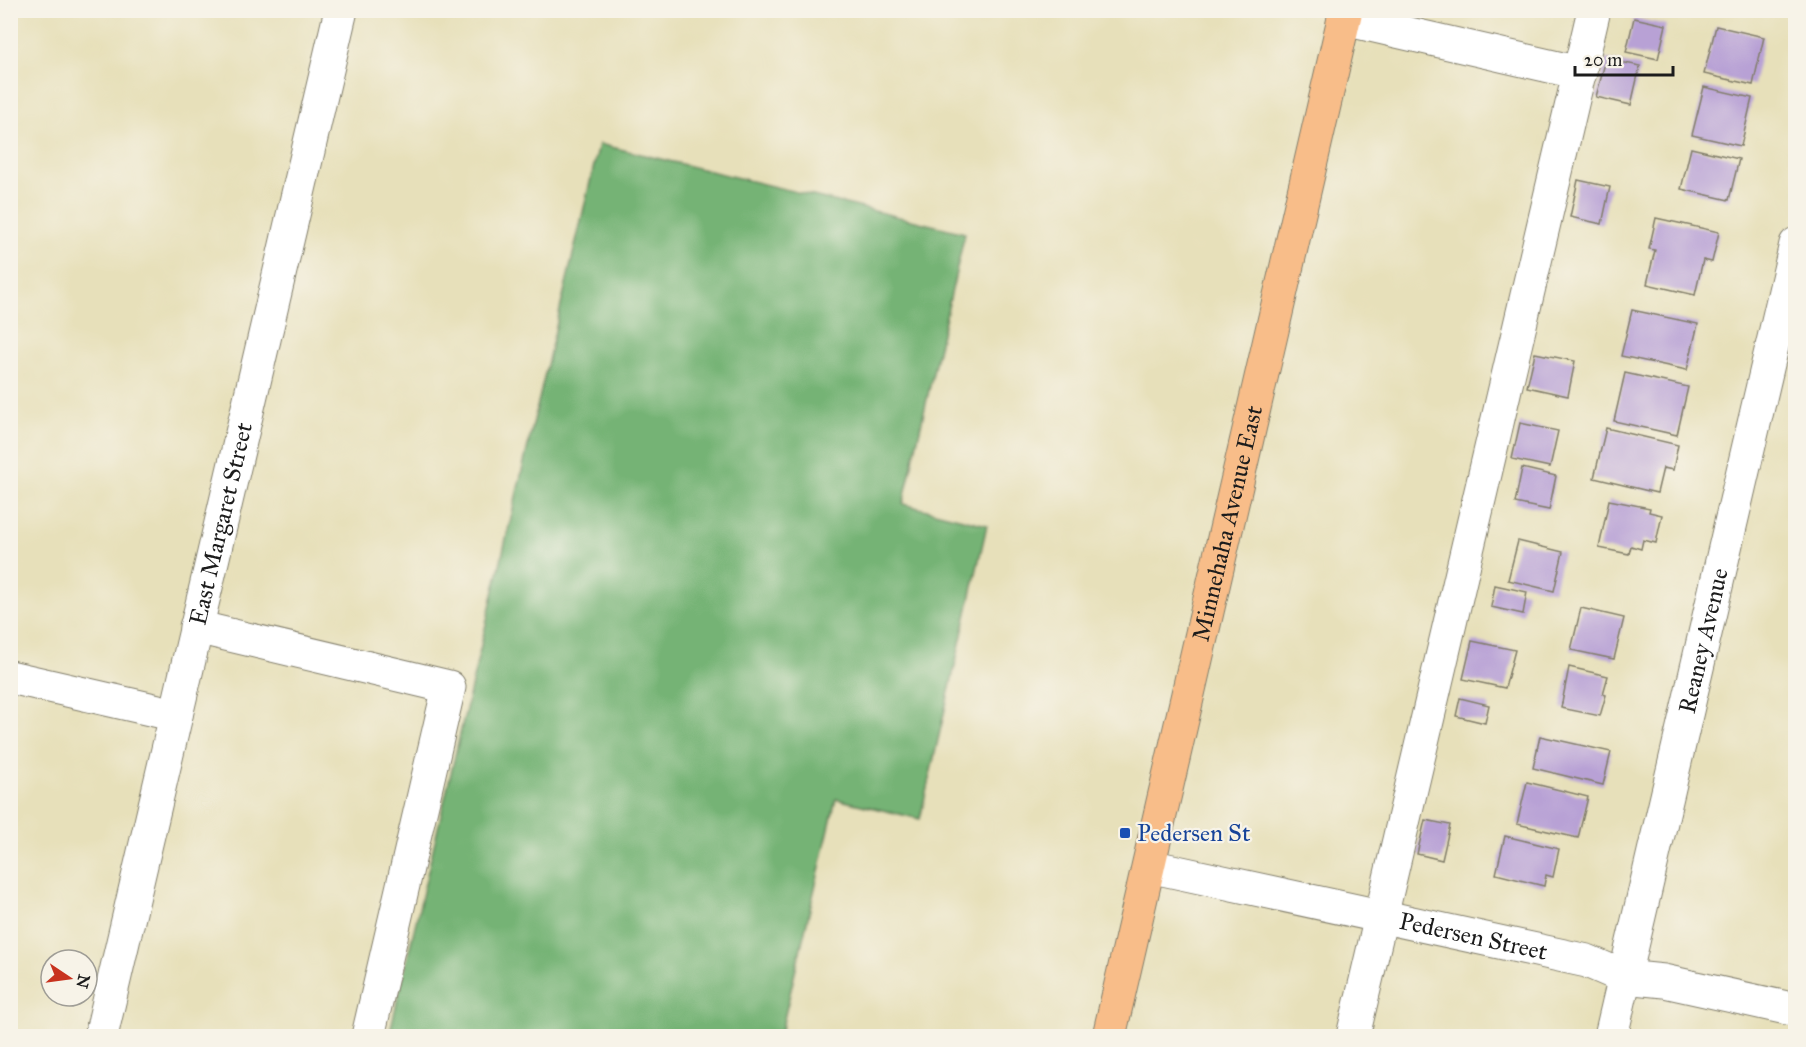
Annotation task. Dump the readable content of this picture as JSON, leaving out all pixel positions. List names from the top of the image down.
{
  "streets": {
    "main road": ["Minnehaha Avenue East"],
    "street": ["East Margaret Street", "Reaney Avenue", "Pedersen Street"]
  },
  "crossings": [
    ["Minnehaha Avenue East", "Pedersen Street"],
    ["Reaney Avenue", "Pedersen Street"]
  ],
  "places": {
    "transit": ["Pedersen St"]
  },
  "scale_bar": "20 m",
  "north": "right"
}
